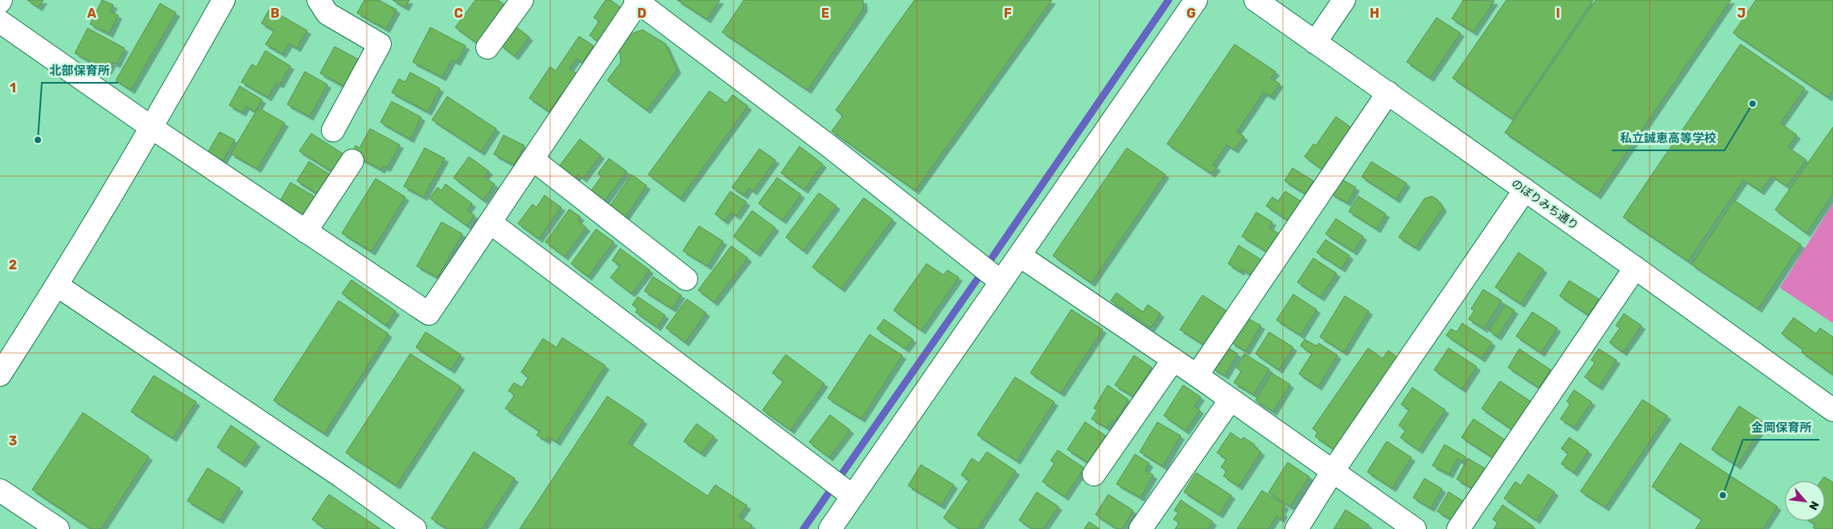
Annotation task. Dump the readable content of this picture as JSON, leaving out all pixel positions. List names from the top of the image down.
{
  "streets": {
    "street": ["のぼりみち通り"]
  },
  "places": ["私立誠恵高等学校", "北部保育所", "金岡保育所"],
  "north": "bottom right",
  "grid": {
    "columns": [
      "A",
      "B",
      "C",
      "D",
      "E",
      "F",
      "G",
      "H",
      "I",
      "J"
    ],
    "rows": ["1", "2", "3"]
  }
}
